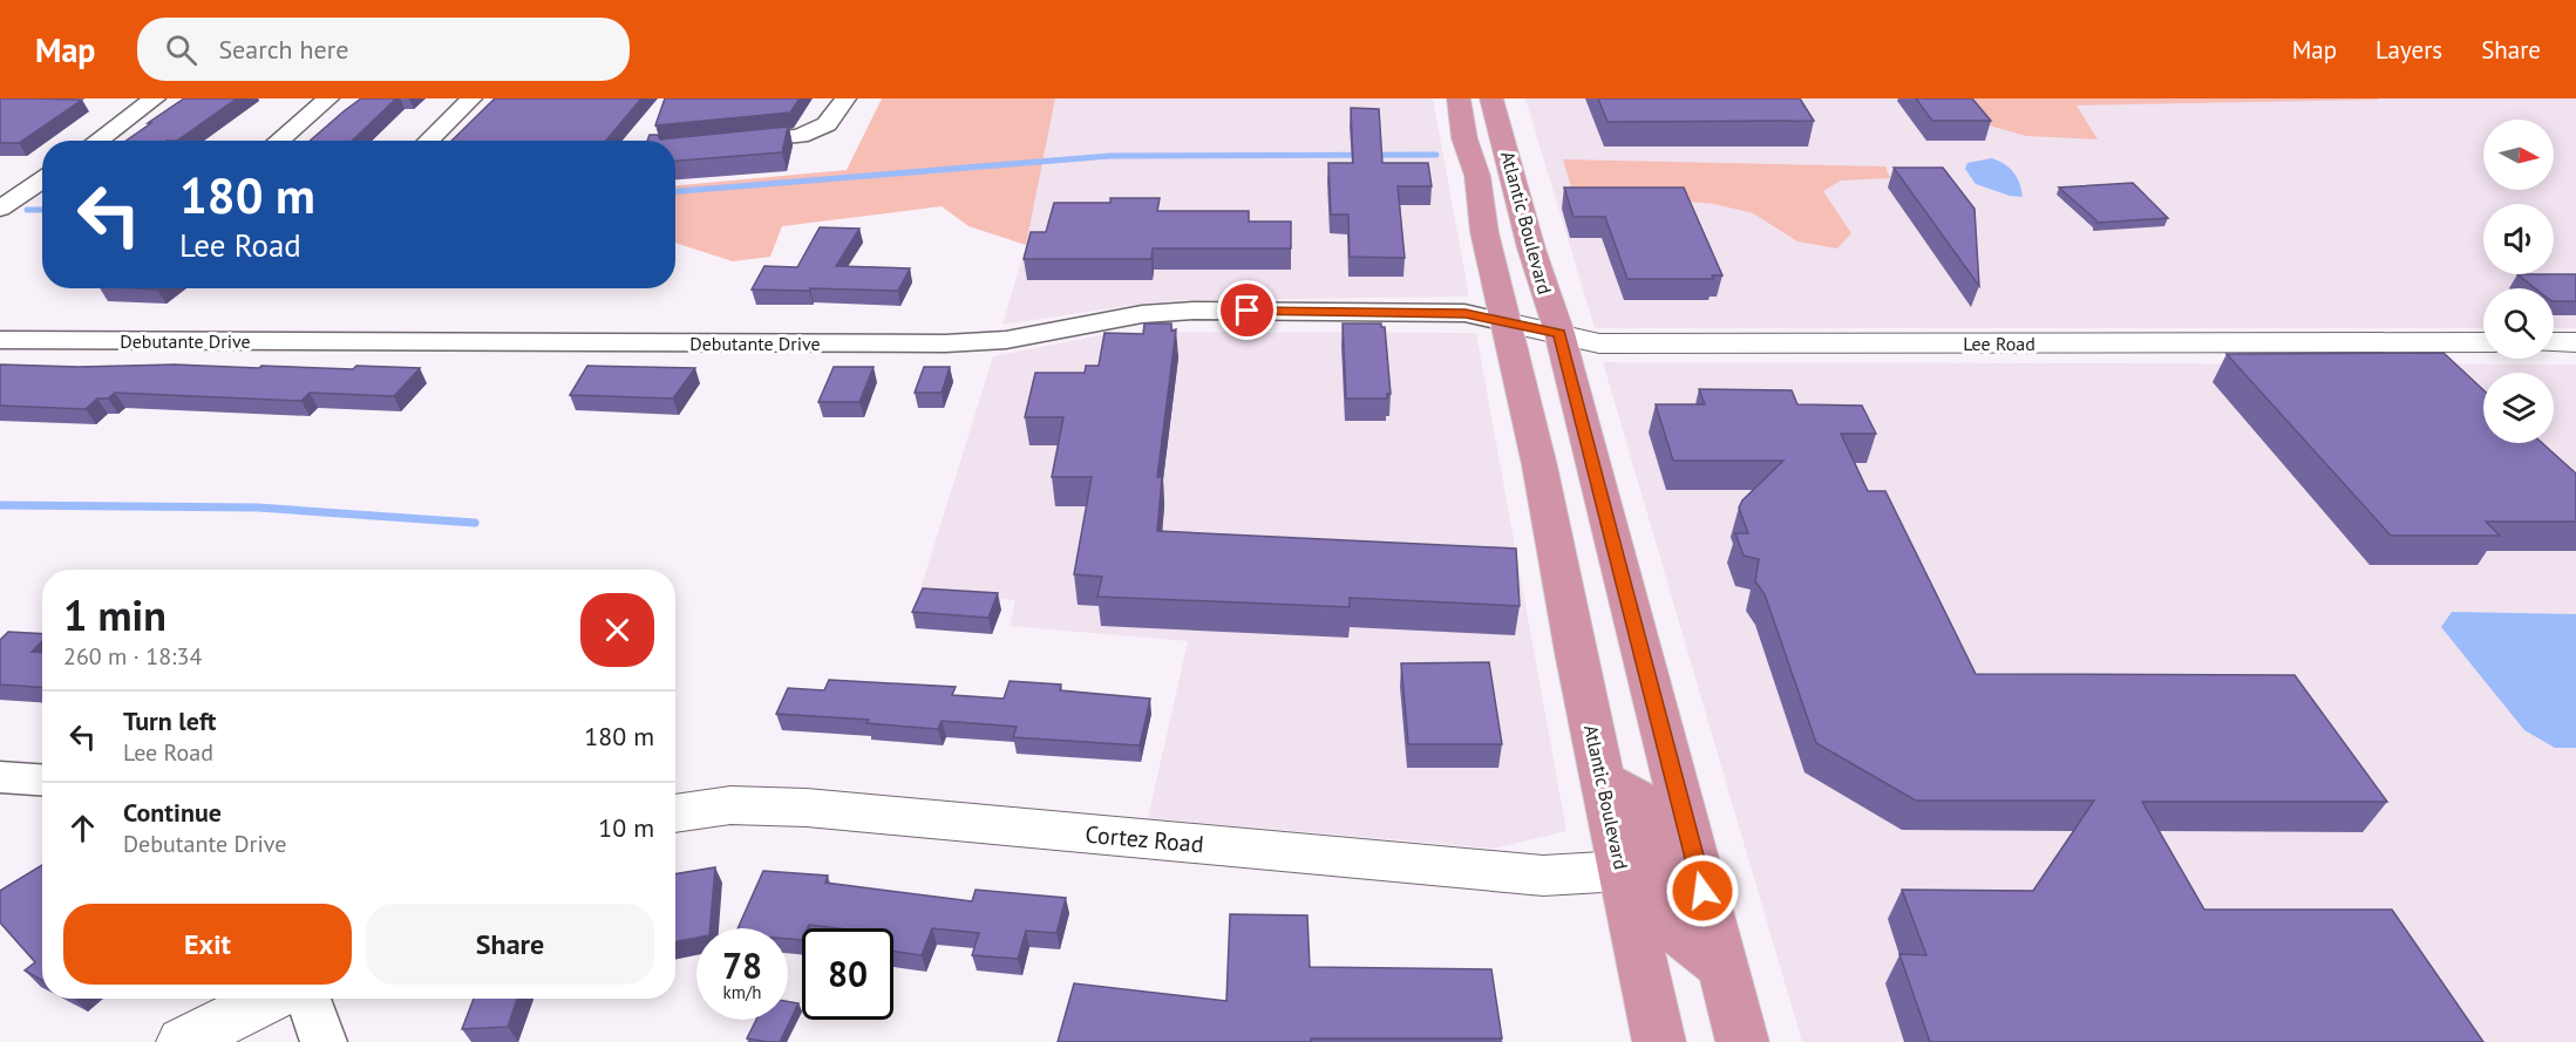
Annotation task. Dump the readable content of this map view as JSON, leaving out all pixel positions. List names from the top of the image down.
{
  "streets": {
    "highway": ["Atlantic Boulevard"],
    "street": ["Debutante Drive", "Lee Road", "Cortez Road"]
  },
  "crossings": [
    ["Atlantic Boulevard", "Debutante Drive"],
    ["Atlantic Boulevard", "Lee Road"],
    ["Atlantic Boulevard", "Cortez Road"],
    ["Debutante Drive", "Lee Road"]
  ],
  "north": "right",
  "page": {
    "header": "Map",
    "search": "Search here",
    "nav": ["Map", "Layers", "Share"],
    "turn": ["180 m", "Lee Road"],
    "heading": ["1 min", "260 m · 18:34"],
    "list": [
      {
        "name": "Turn left",
        "note": "Lee Road",
        "value": "180 m"
      },
      {
        "name": "Continue",
        "note": "Debutante Drive",
        "value": "10 m"
      }
    ],
    "buttons": ["Exit", "Share"],
    "speed": "78 km/h",
    "limit": "80"
  }
}
